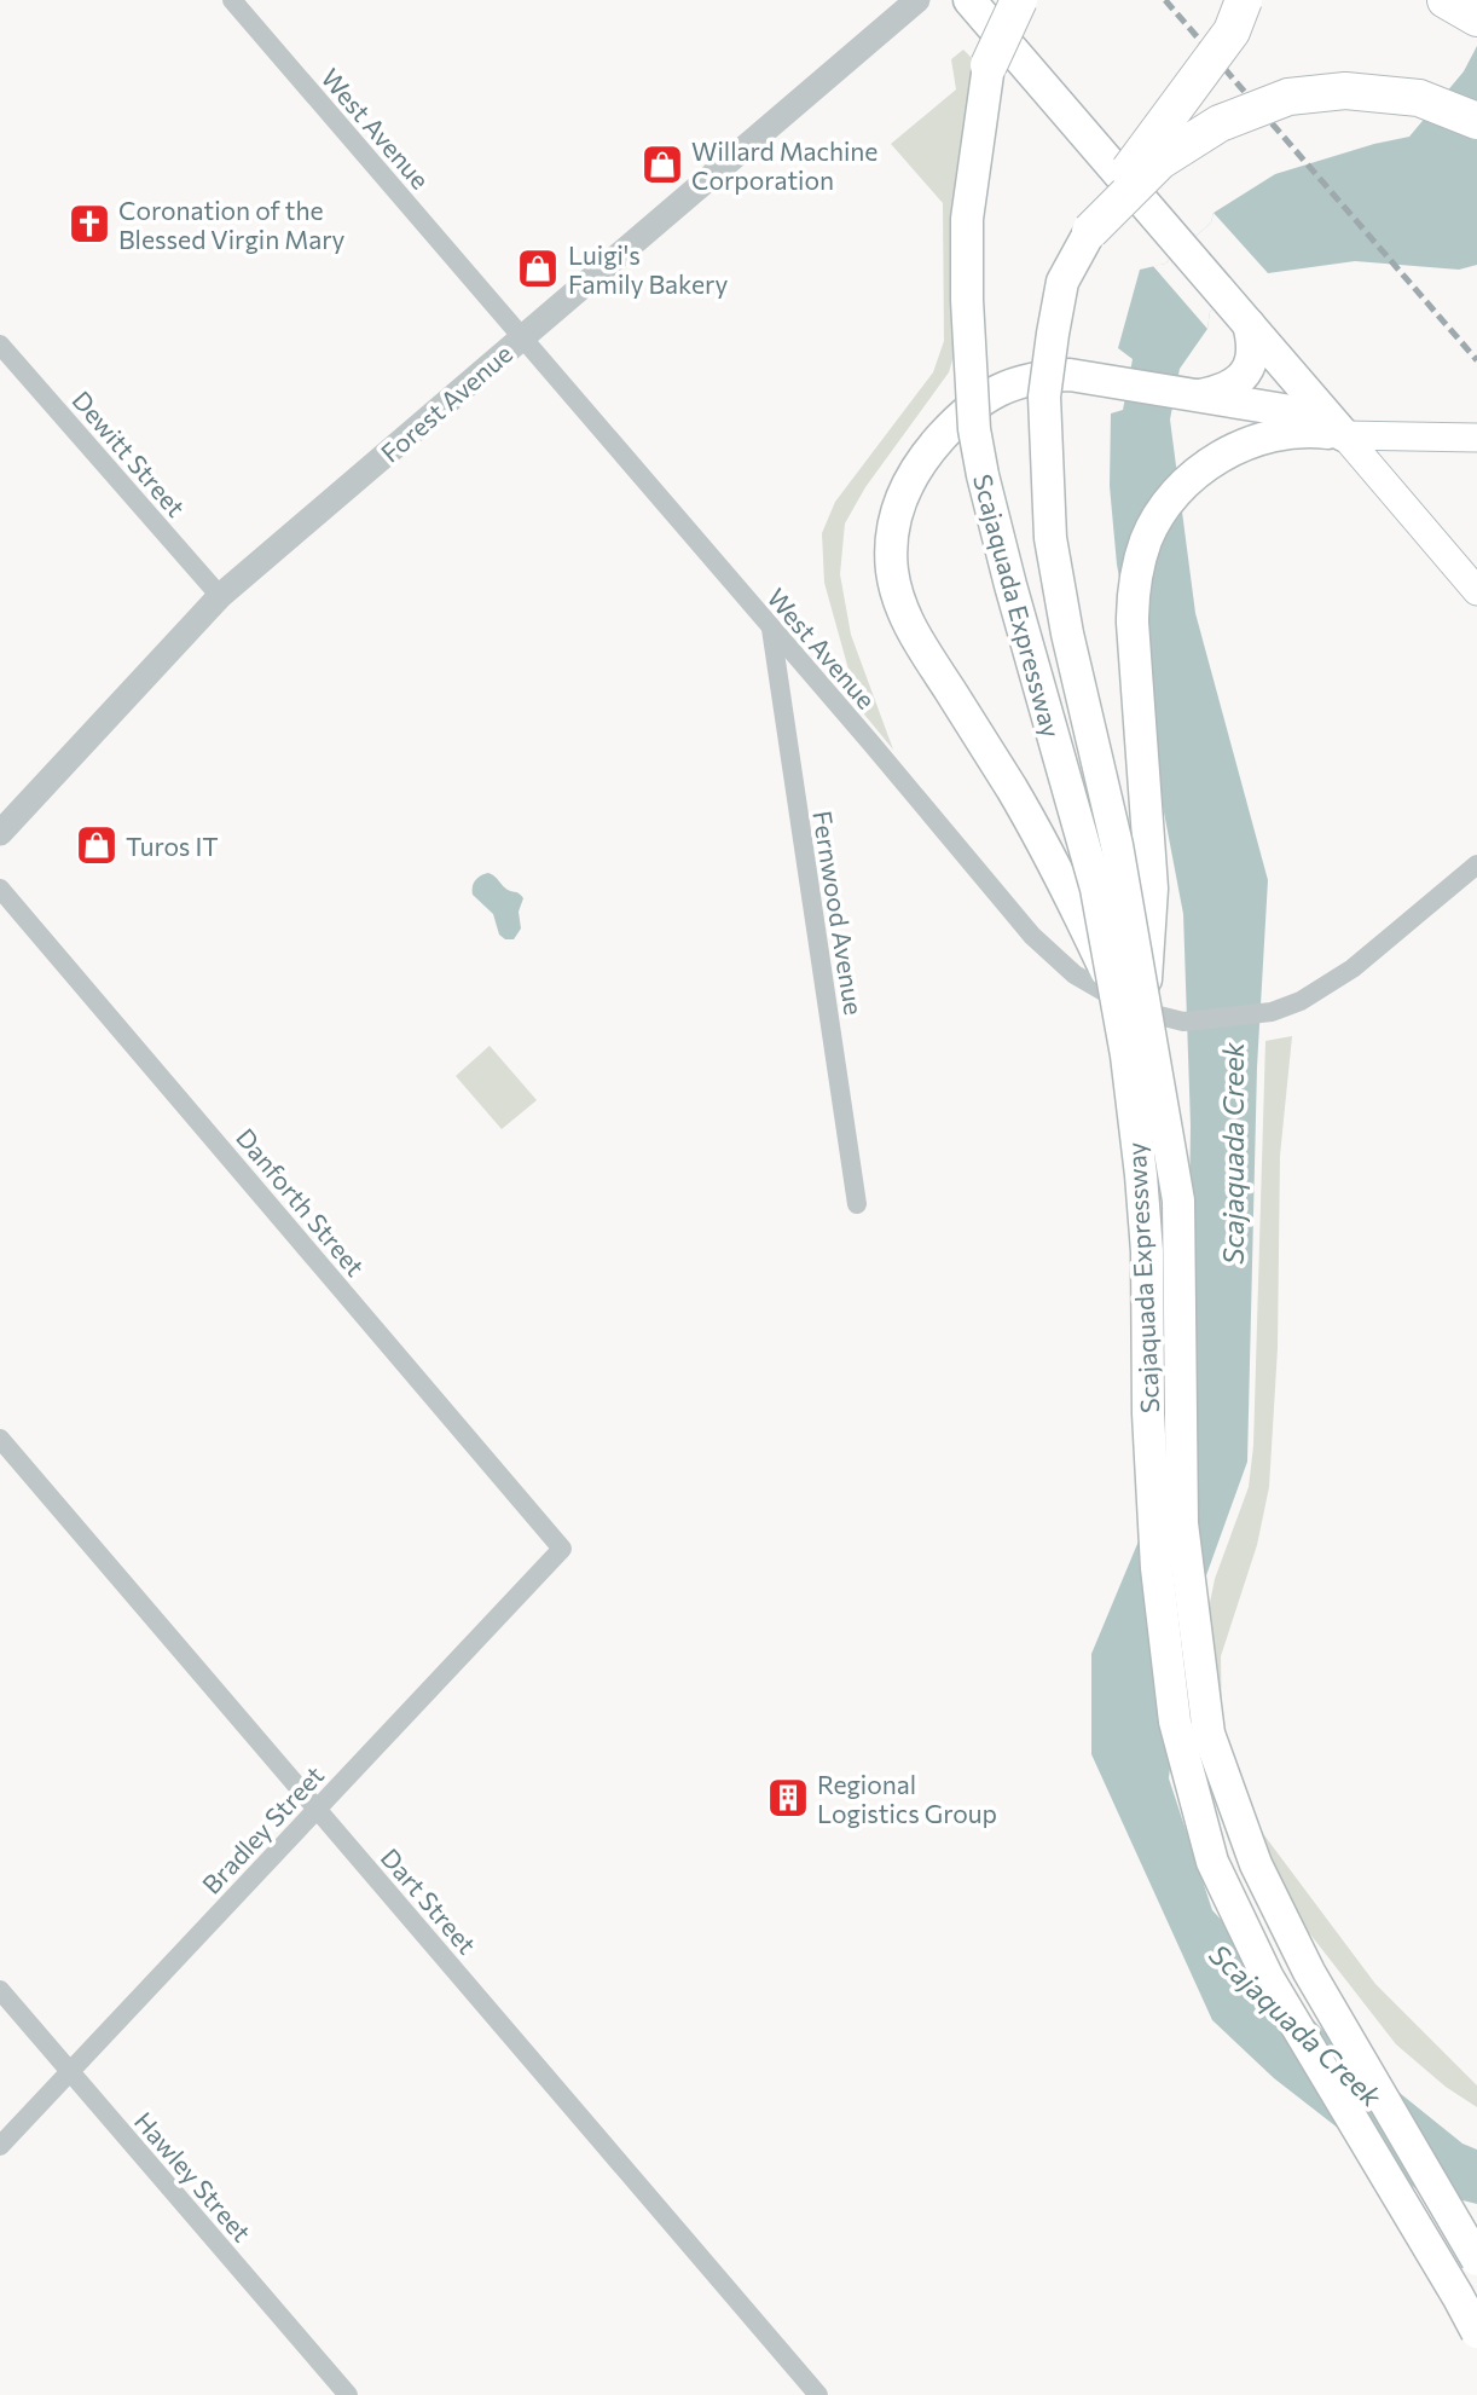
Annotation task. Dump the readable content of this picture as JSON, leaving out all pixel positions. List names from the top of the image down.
{
  "streets": {
    "main road": ["Scajaquada Expressway"],
    "street": [
      "West Avenue",
      "Forest Avenue",
      "Dewitt Street",
      "Fernwood Avenue",
      "Danforth Street",
      "Bradley Street",
      "Dart Street",
      "Hawley Street"
    ]
  },
  "crossings": [
    ["West Avenue", "Forest Avenue"],
    ["West Avenue", "Fernwood Avenue"],
    ["Forest Avenue", "Dewitt Street"],
    ["Danforth Street", "Bradley Street"],
    ["Bradley Street", "Dart Street"],
    ["Bradley Street", "Hawley Street"]
  ],
  "water": ["Scajaquada Creek"],
  "places": {
    "shop": ["Willard Machine Corporation", "Luigi's Family Bakery", "Turos IT"],
    "church": ["Coronation of the Blessed Virgin Mary"],
    "building": ["Regional Logistics Group"]
  }
}
